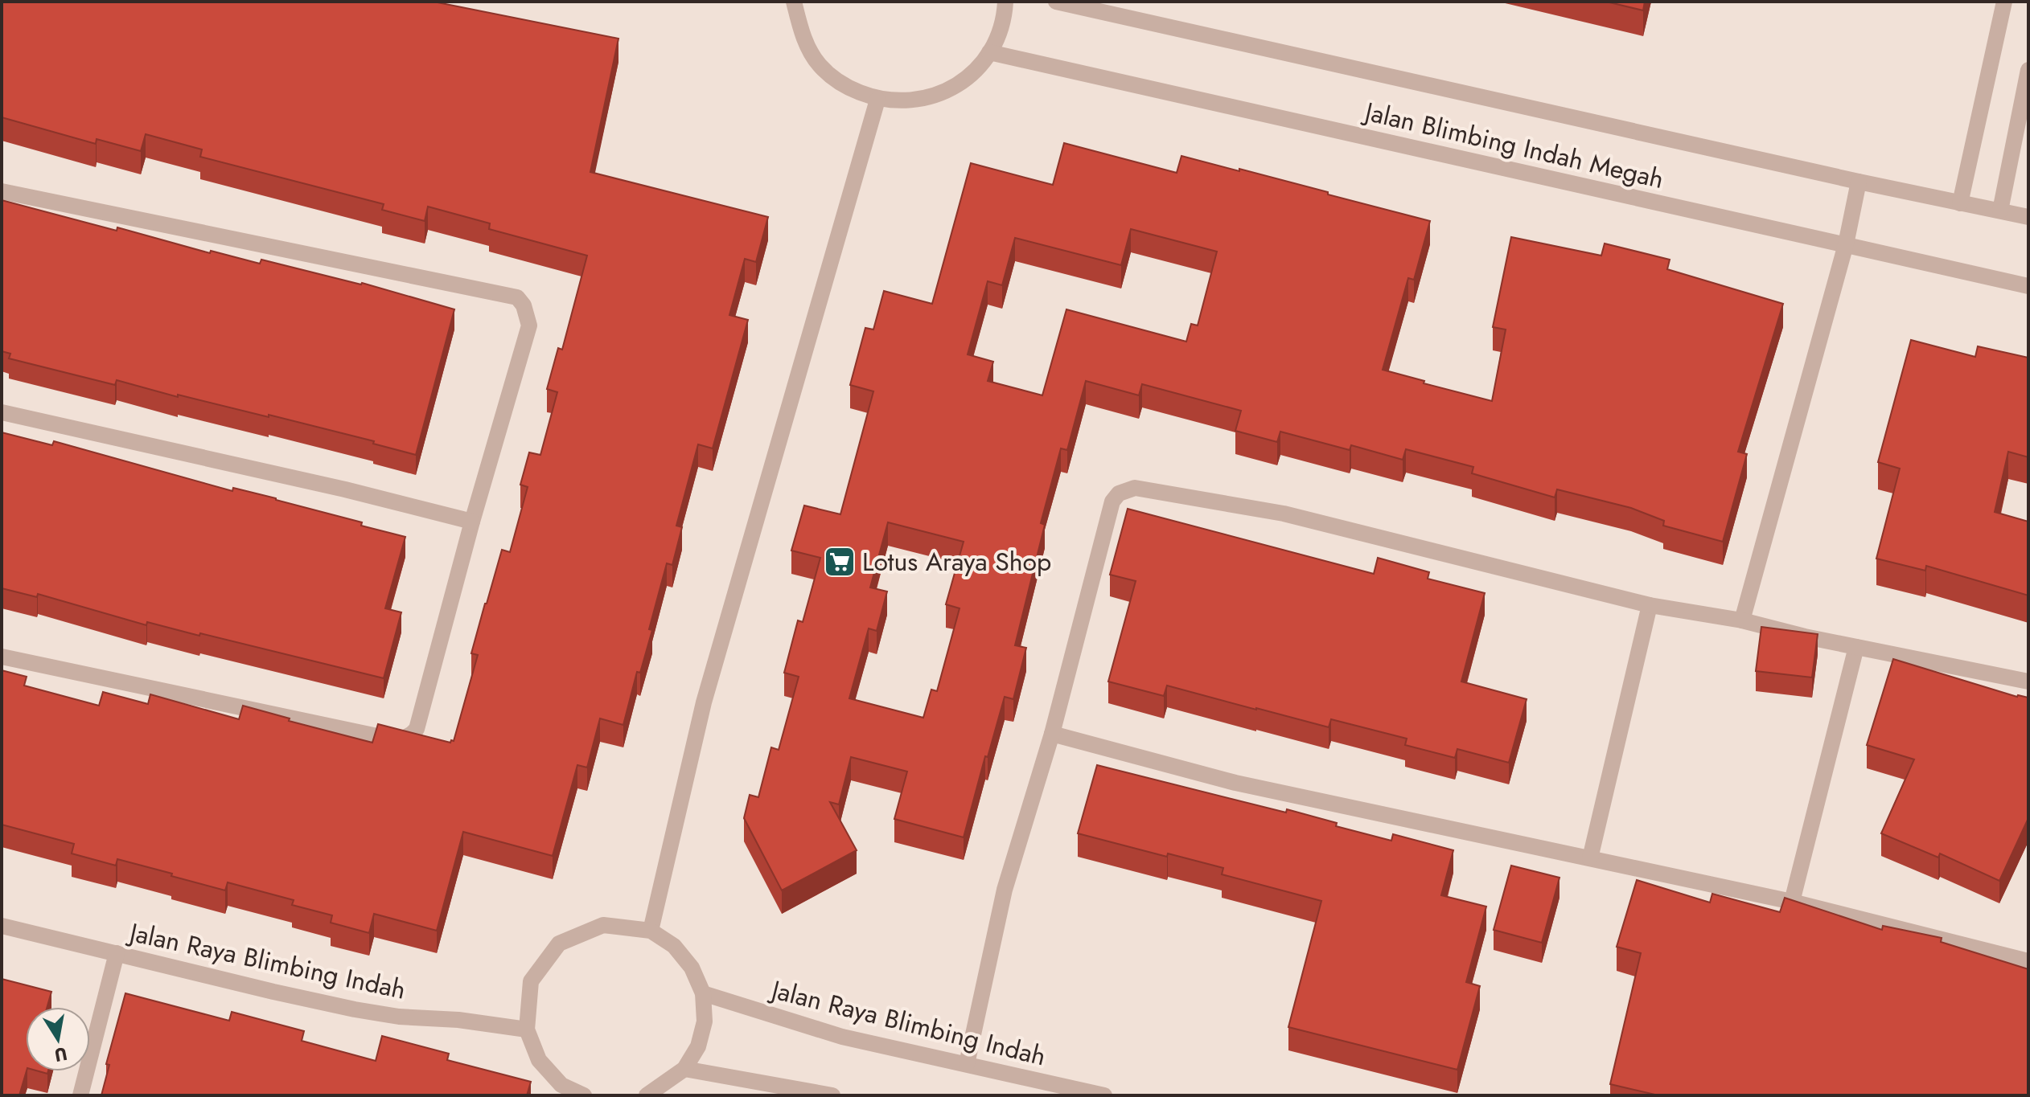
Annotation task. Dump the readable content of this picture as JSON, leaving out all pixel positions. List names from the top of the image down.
{
  "streets": {
    "street": ["Jalan Blimbing Indah Megah", "Jalan Raya Blimbing Indah"]
  },
  "places": {
    "supermarket": ["Lotus Araya Shop"]
  },
  "north": "bottom"
}
